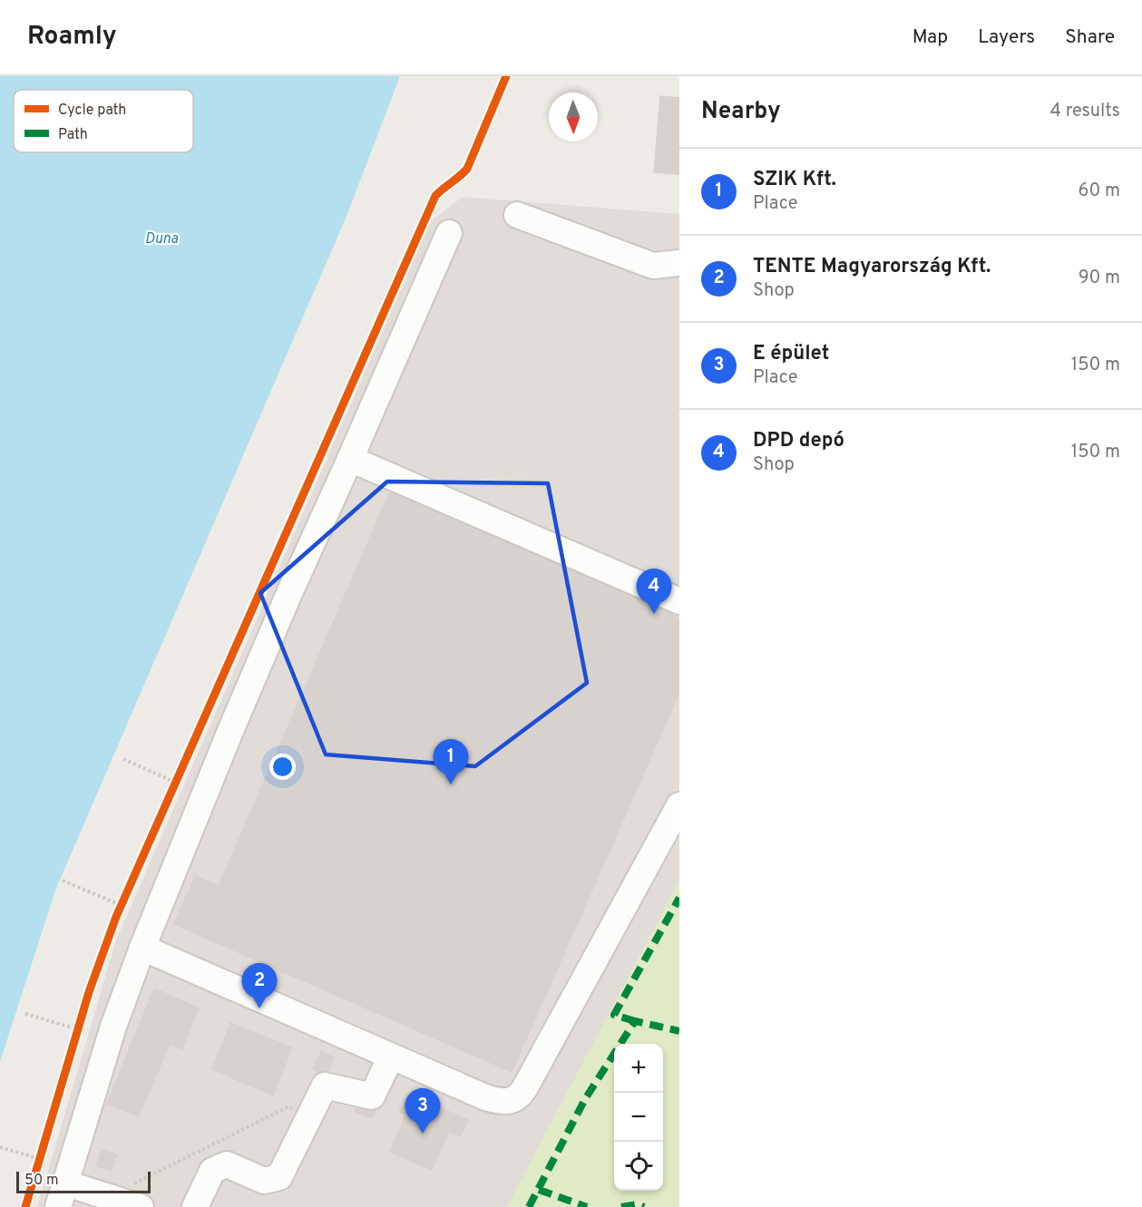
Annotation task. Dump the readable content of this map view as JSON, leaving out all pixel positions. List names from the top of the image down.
{
  "water": ["Duna"],
  "legend": ["Cycle path", "Path"],
  "scale_bar": "50 m",
  "north": "bottom",
  "page": {
    "header": "Roamly",
    "nav": ["Map", "Layers", "Share"],
    "heading": ["Nearby", "4 results"],
    "list": [
      {
        "mark": "1",
        "name": "SZIK Kft.",
        "note": "Place",
        "value": "60 m"
      },
      {
        "mark": "2",
        "name": "TENTE Magyarország Kft.",
        "note": "Shop",
        "value": "90 m"
      },
      {
        "mark": "3",
        "name": "E épület",
        "note": "Place",
        "value": "150 m"
      },
      {
        "mark": "4",
        "name": "DPD depó",
        "note": "Shop",
        "value": "150 m"
      }
    ],
    "pins": [
      "4",
      "1",
      "2",
      "3"
    ],
    "map_buttons": ["+", "−"],
    "scale": "50 m"
  }
}
